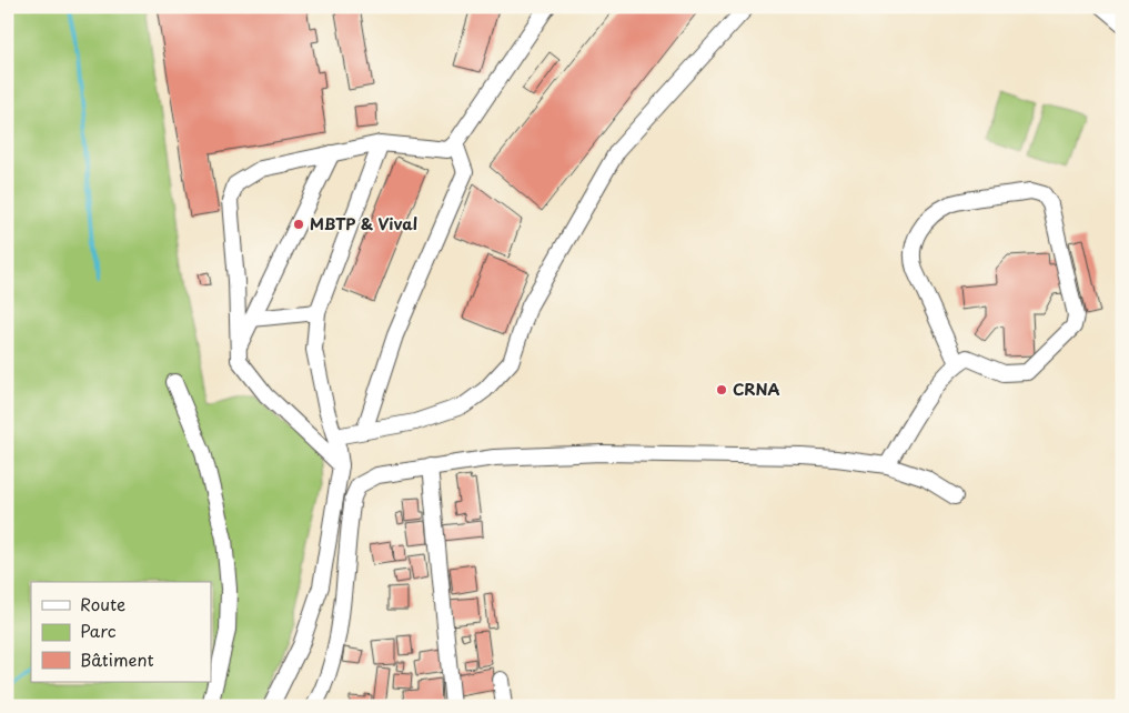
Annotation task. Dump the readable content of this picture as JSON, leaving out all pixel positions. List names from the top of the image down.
{
  "places": ["MBTP & Vival", "CRNA"],
  "legend": ["Route", "Parc", "Bâtiment"]
}
